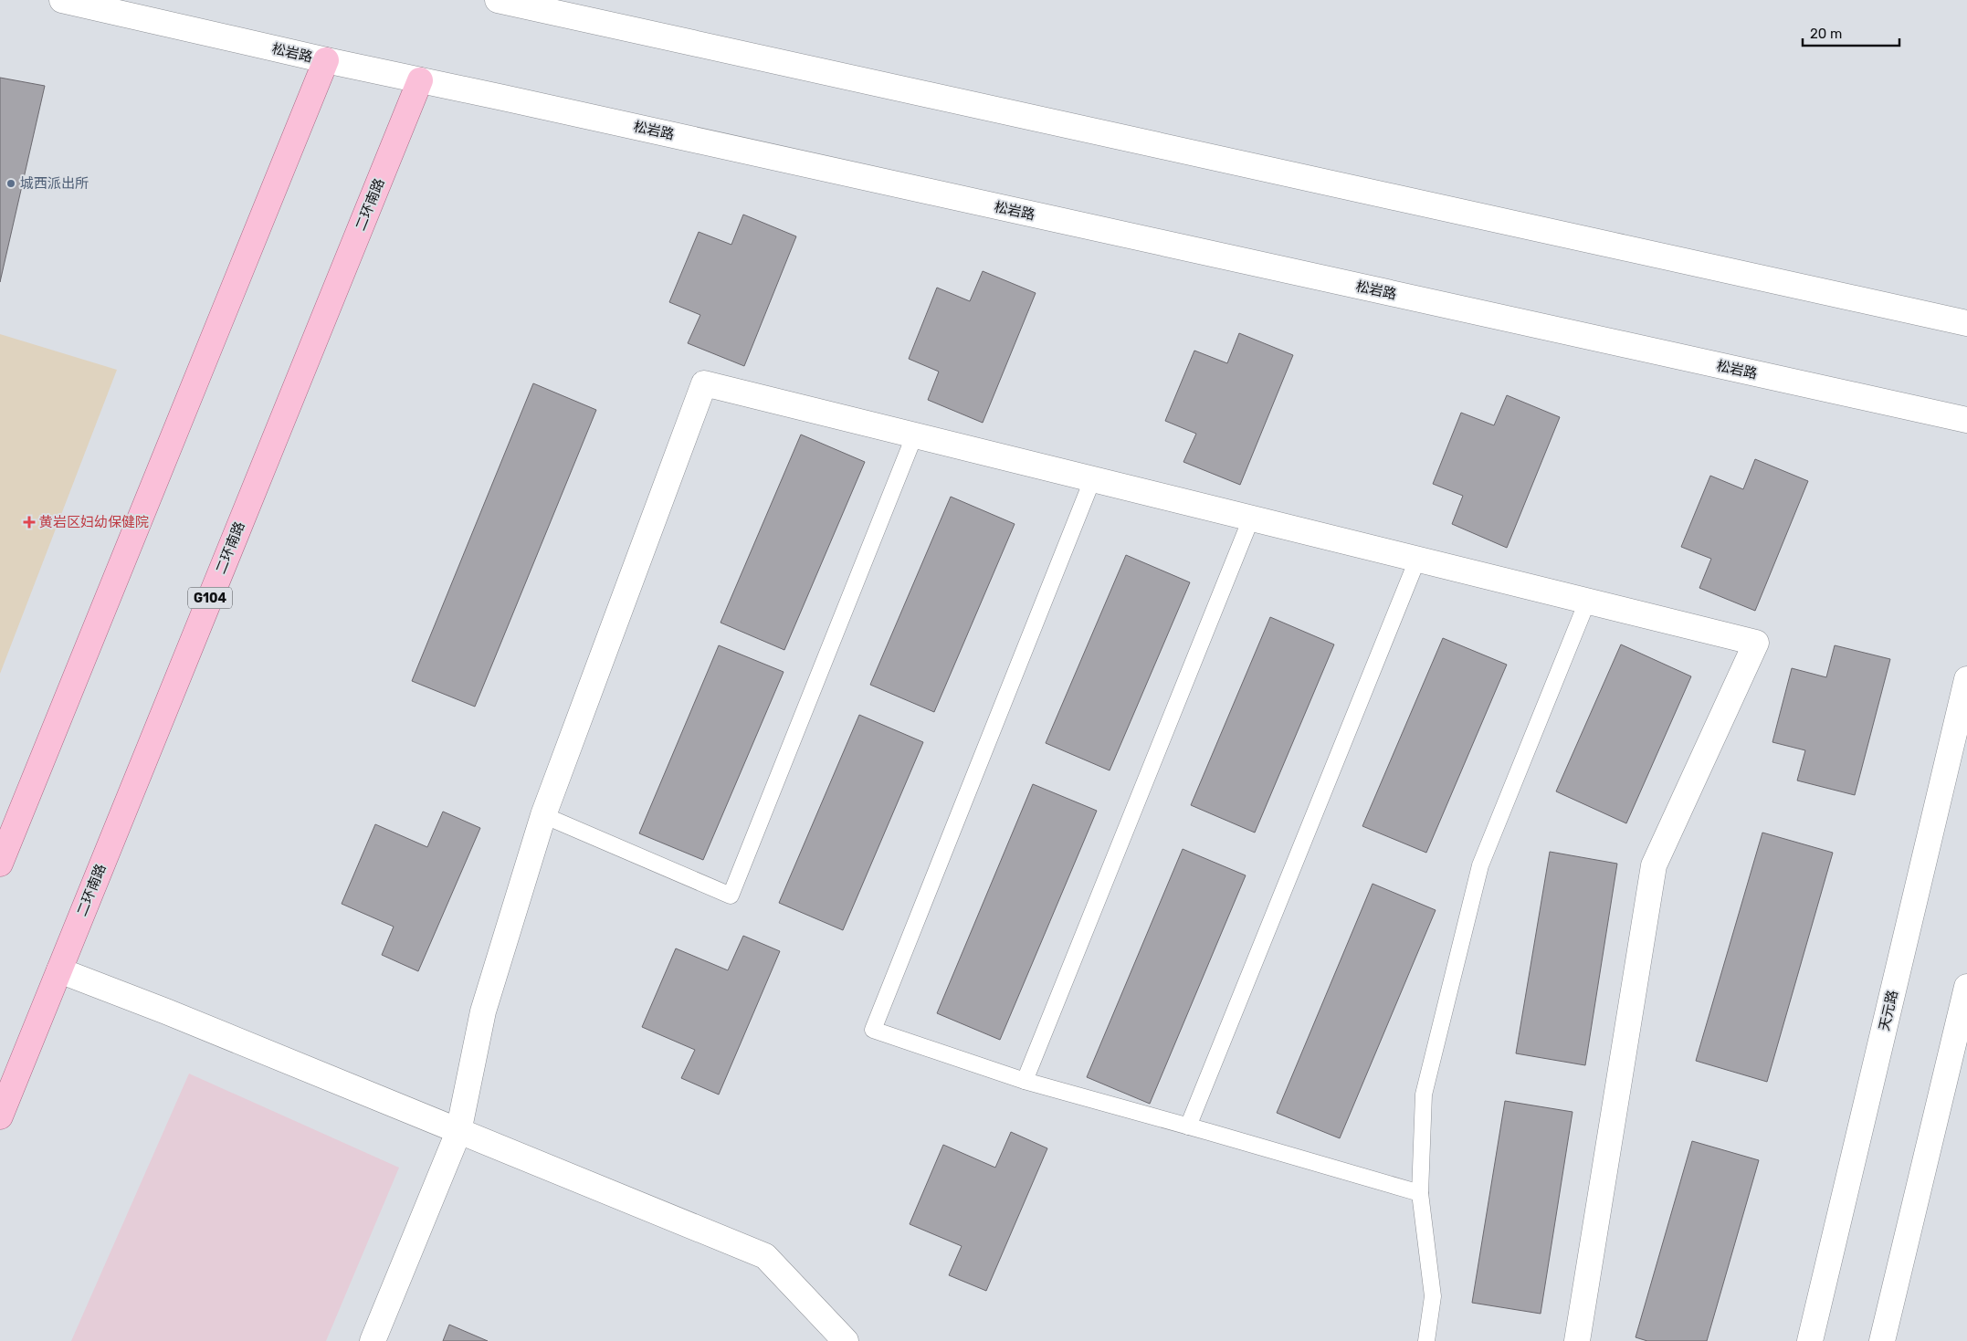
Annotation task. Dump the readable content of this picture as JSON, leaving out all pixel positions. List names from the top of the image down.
{
  "streets": {
    "main road": [
      "松岩路",
      "二环南路",
      "G104",
      "天元路"
    ]
  },
  "crossings": [
    ["松岩路", "二环南路"]
  ],
  "places": {
    "other": ["城西派出所"],
    "health": ["黄岩区妇幼保健院"]
  },
  "scale_bar": "20 m"
}
